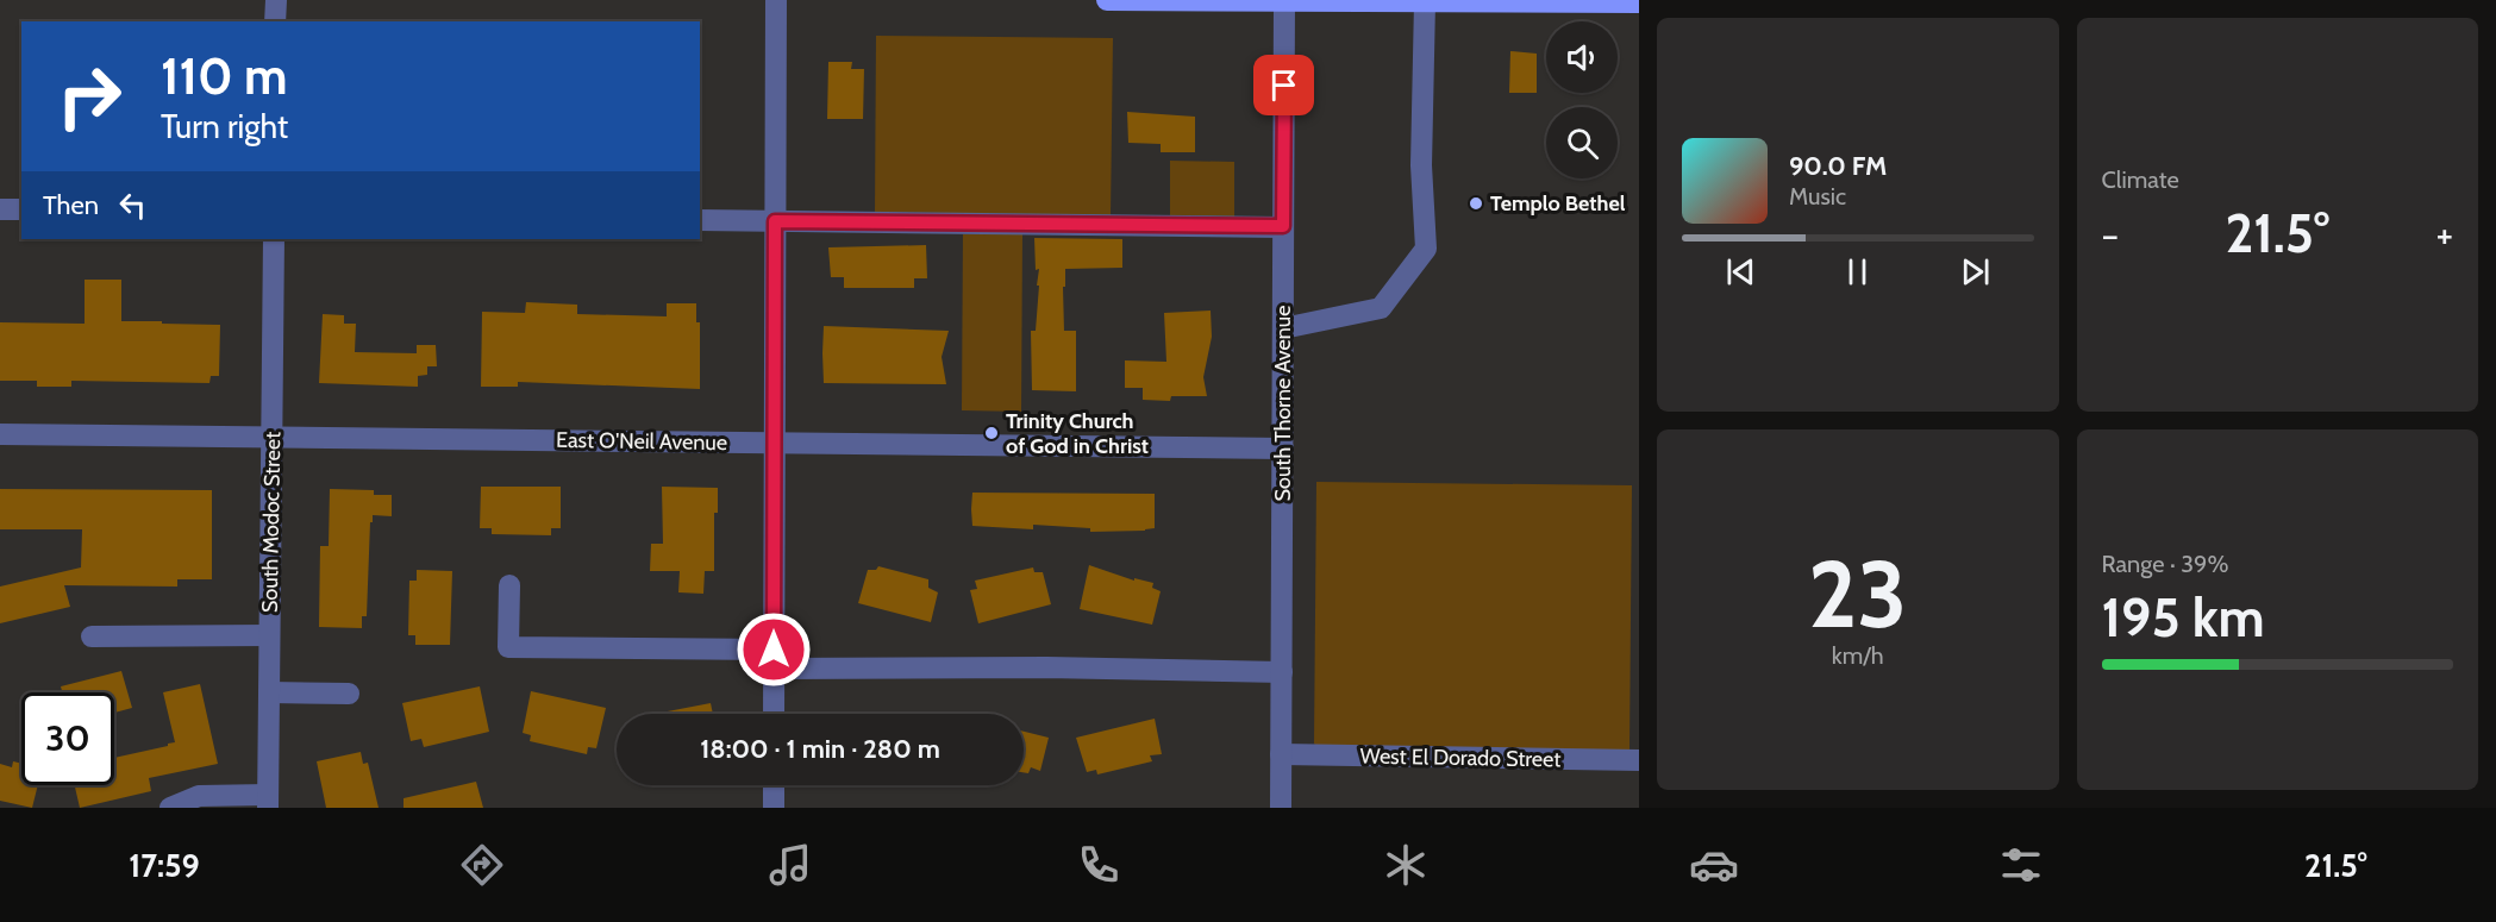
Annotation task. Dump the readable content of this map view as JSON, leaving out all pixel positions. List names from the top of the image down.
{
  "streets": {
    "street": [
      "South Thorne Avenue",
      "East O'Neil Avenue",
      "South Modoc Street",
      "West El Dorado Street"
    ]
  },
  "crossings": [
    ["South Thorne Avenue", "East O'Neil Avenue"],
    ["South Thorne Avenue", "West El Dorado Street"],
    ["East O'Neil Avenue", "South Modoc Street"]
  ],
  "places": ["Templo Bethel", "Trinity Church of God in Christ"],
  "page": {
    "tile": [
      "Climate",
      ["23", "km/h"],
      ["Range · 39%", "195 km"]
    ],
    "turn": ["110 m", "Turn right"],
    "song": ["90.0 FM", "Music"],
    "then": "Then",
    "heat": ["−", "21.5°", "+"],
    "limit": "30",
    "trip": "18:00 · 1 min · 280 m",
    "tabs": ["17:59", "21.5°"]
  }
}
